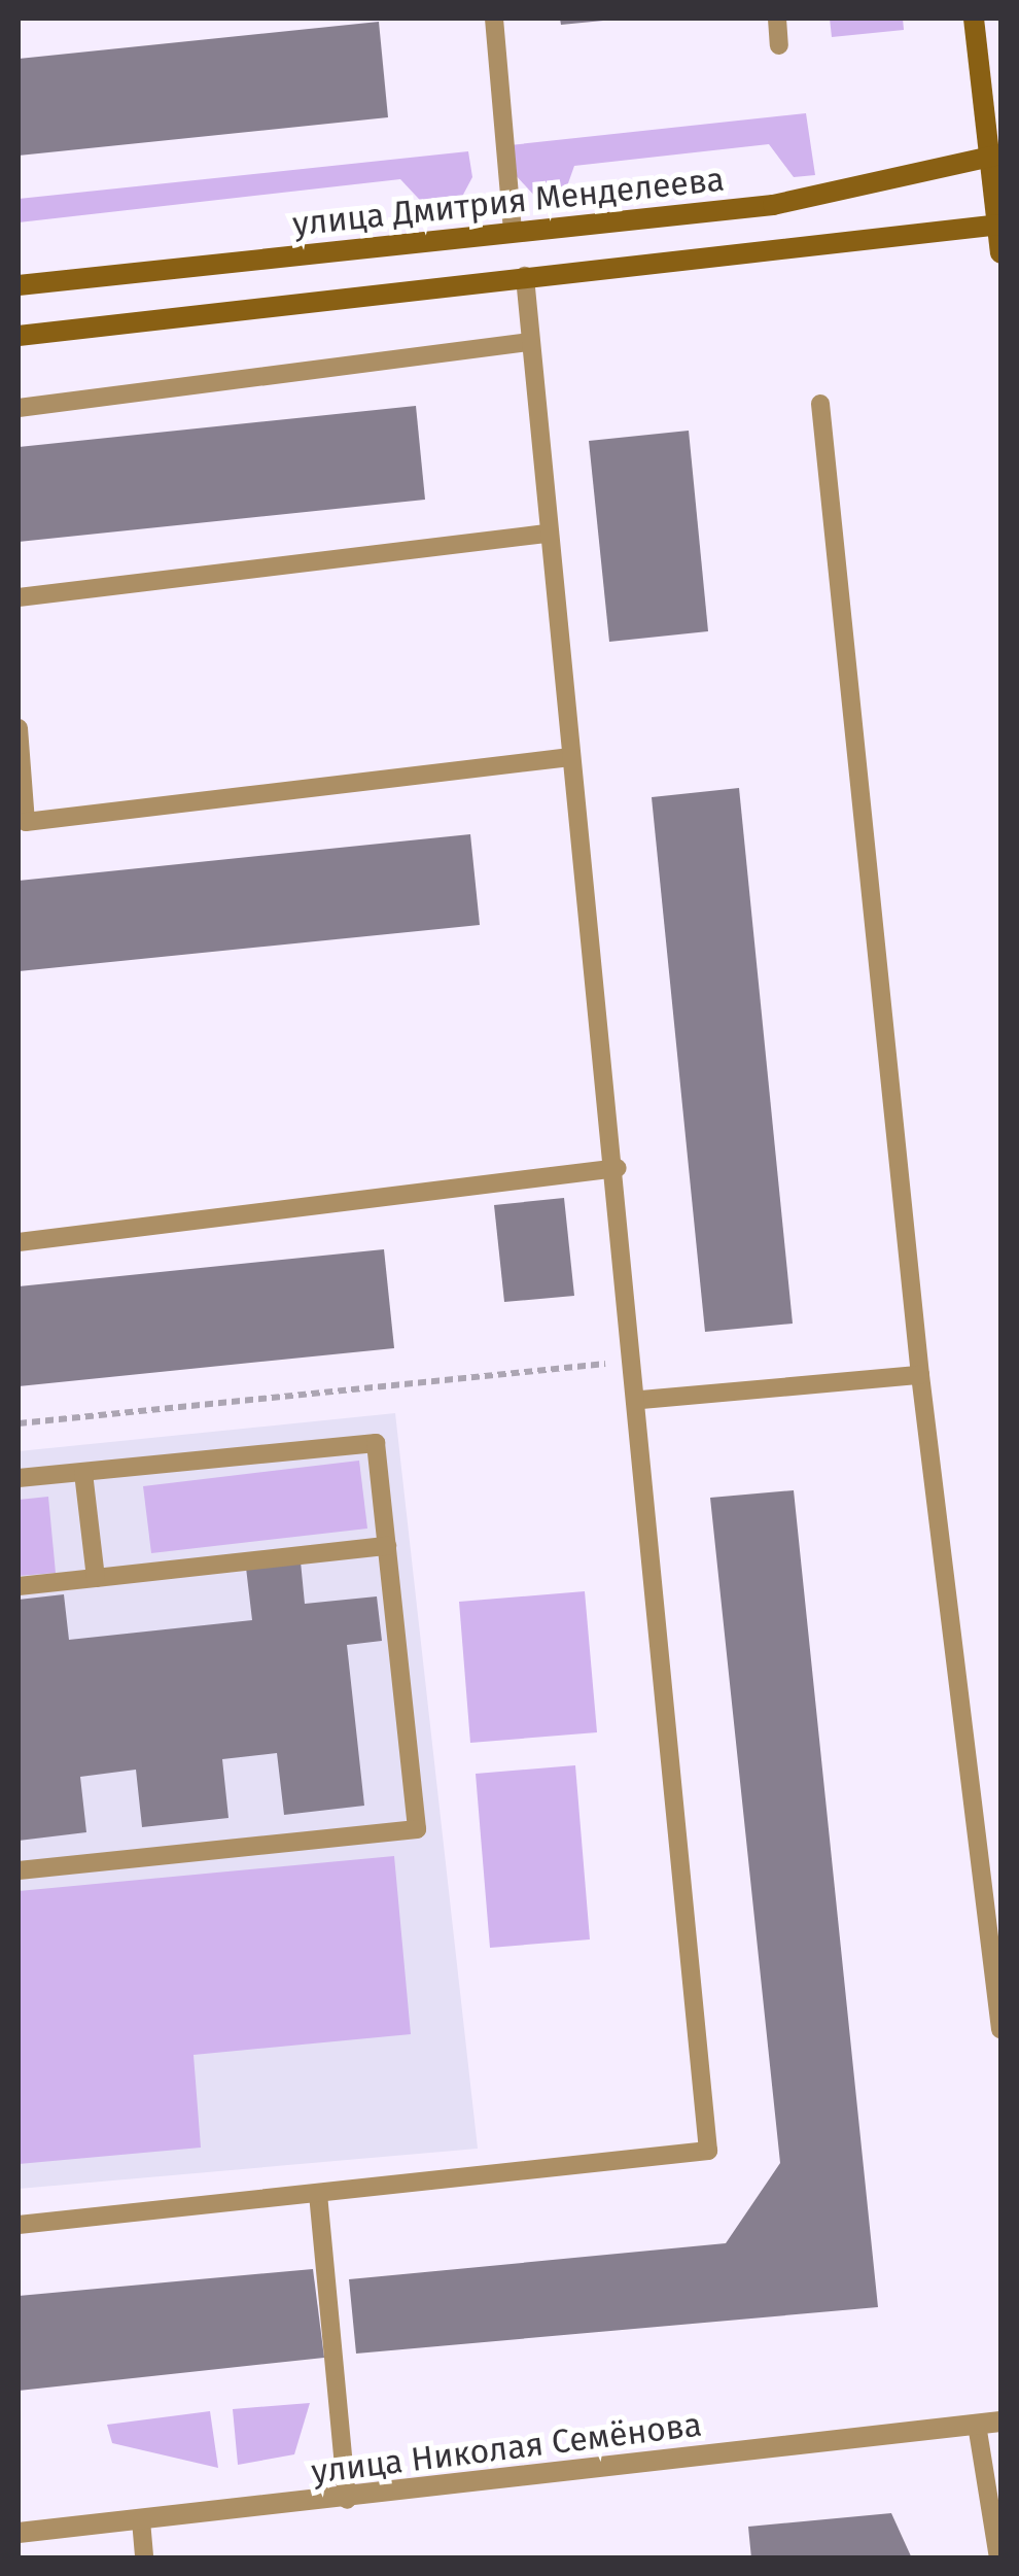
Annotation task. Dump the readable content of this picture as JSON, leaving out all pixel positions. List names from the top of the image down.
{
  "streets": {
    "street": ["улица Дмитрия Менделеева", "улица Николая Семёнова"]
  }
}
